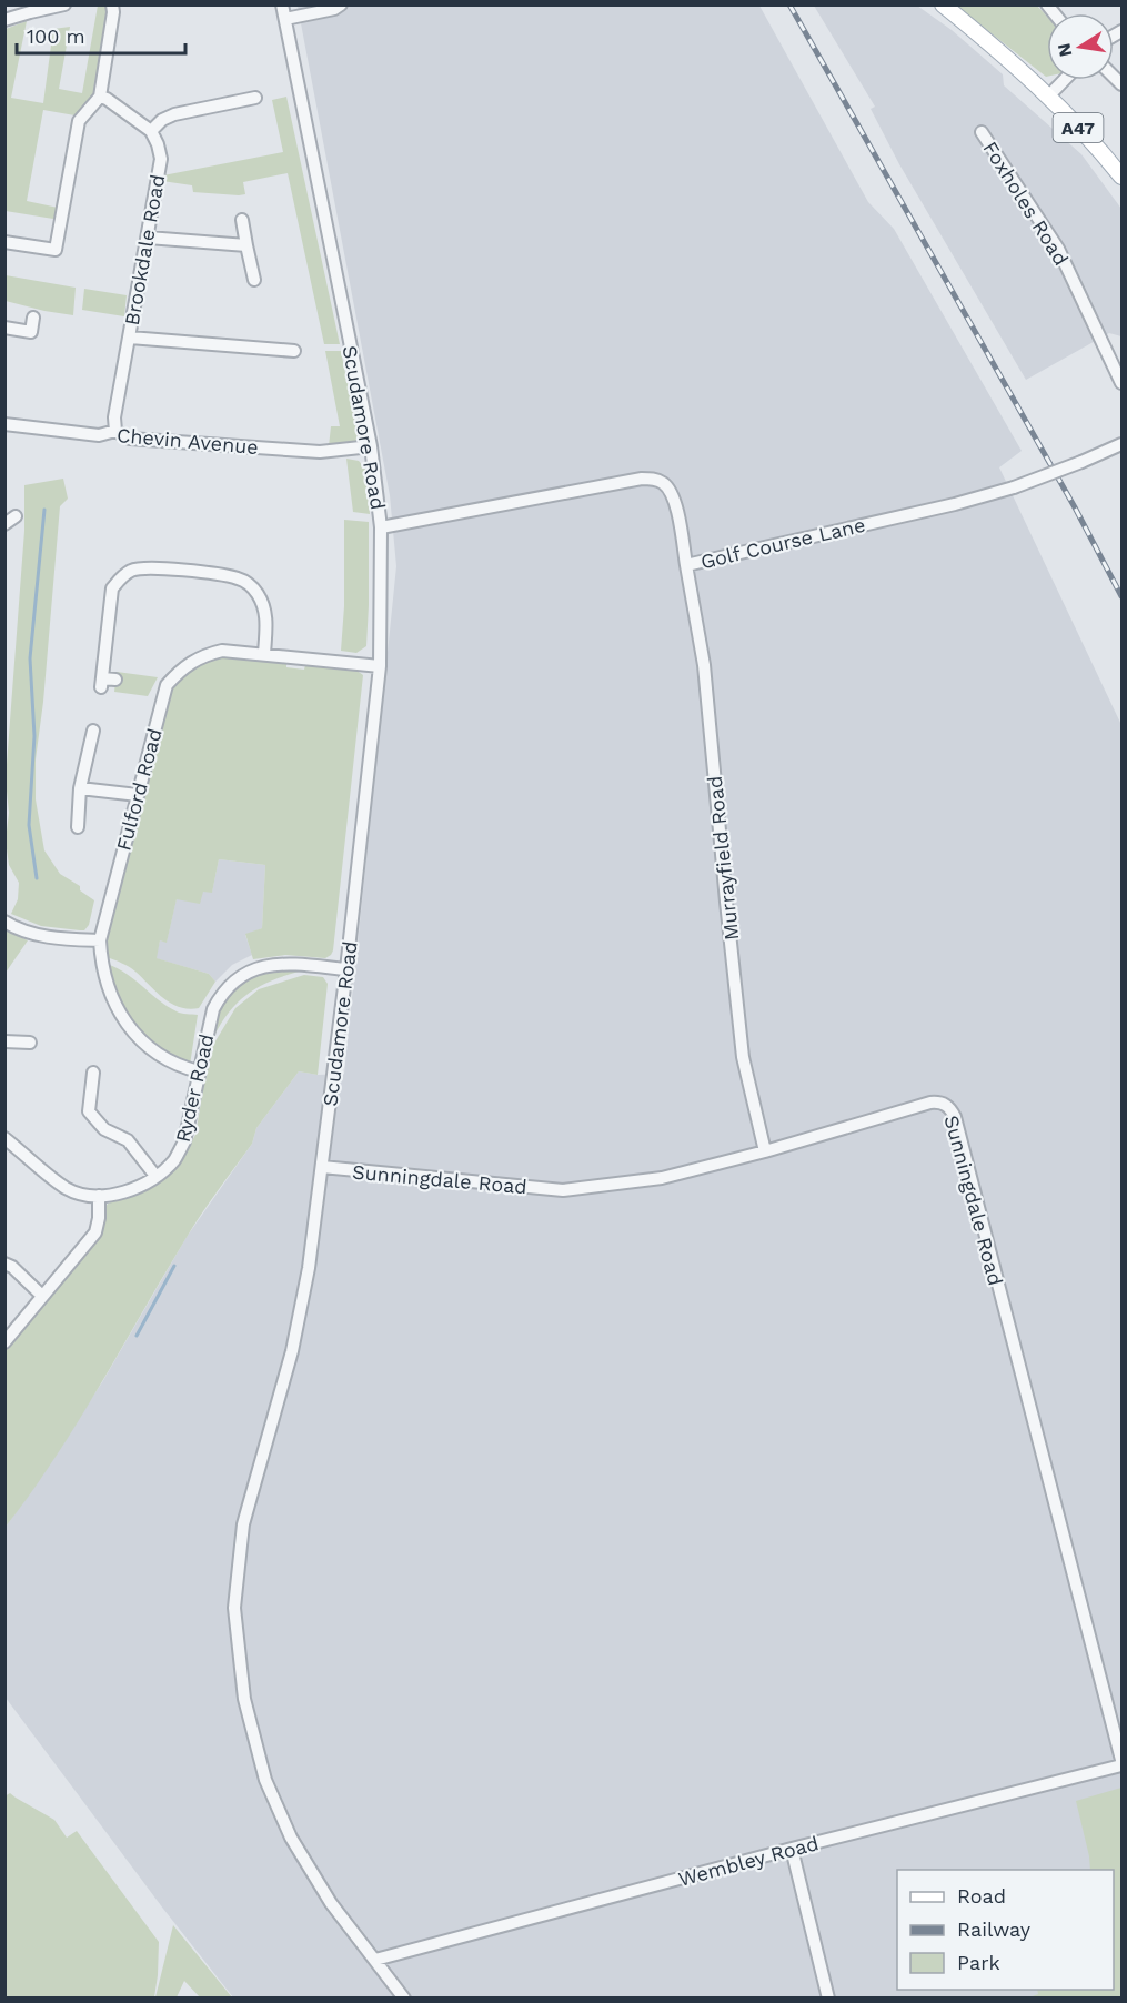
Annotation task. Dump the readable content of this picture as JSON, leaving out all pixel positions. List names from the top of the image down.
{
  "streets": {
    "main road": ["A47"],
    "street": [
      "Foxholes Road",
      "Brookdale Road",
      "Scudamore Road",
      "Chevin Avenue",
      "Golf Course Lane",
      "Fulford Road",
      "Murrayfield Road",
      "Ryder Road",
      "Sunningdale Road",
      "Wembley Road"
    ]
  },
  "crossings": [
    ["Brookdale Road", "Chevin Avenue"],
    ["Scudamore Road", "Chevin Avenue"],
    ["Scudamore Road", "Golf Course Lane"],
    ["Scudamore Road", "Fulford Road"],
    ["Scudamore Road", "Ryder Road"],
    ["Scudamore Road", "Sunningdale Road"],
    ["Scudamore Road", "Wembley Road"],
    ["Golf Course Lane", "Murrayfield Road"],
    ["Fulford Road", "Ryder Road"],
    ["Murrayfield Road", "Sunningdale Road"]
  ],
  "legend": ["Road", "Railway", "Park"],
  "scale_bar": "100 m",
  "north": "left"
}
